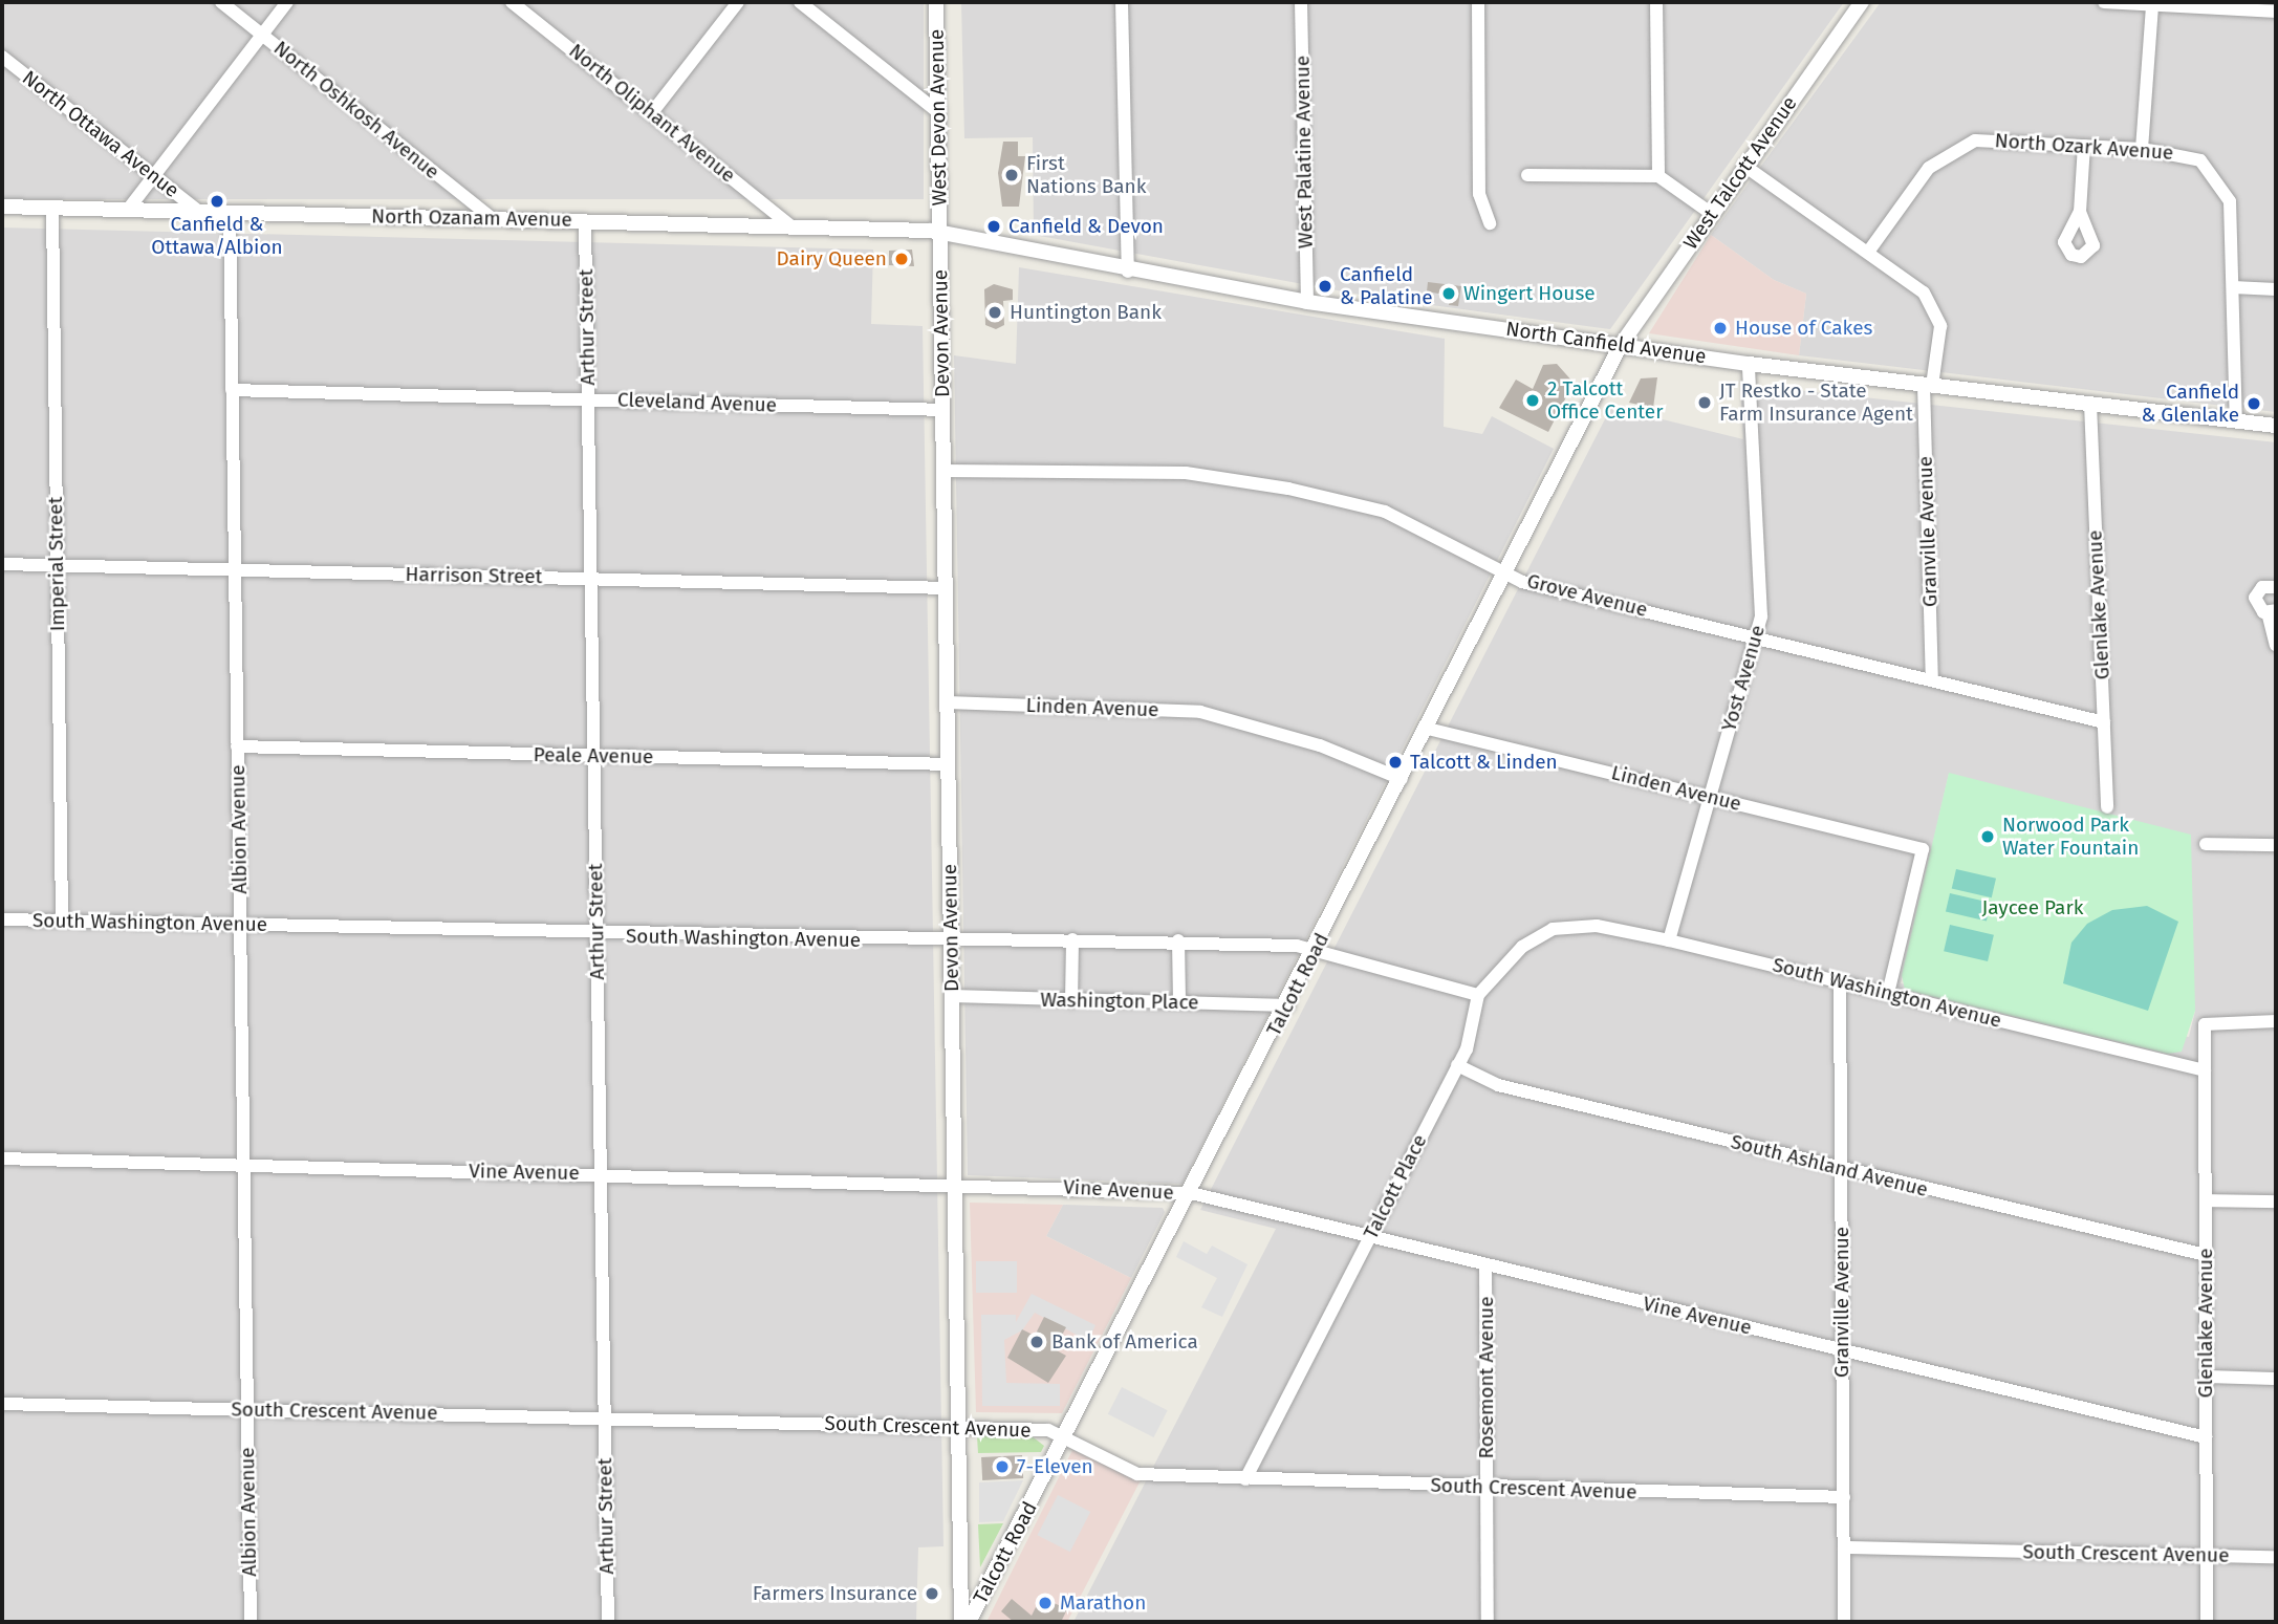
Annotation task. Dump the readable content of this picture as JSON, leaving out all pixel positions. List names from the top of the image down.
{
  "streets": {
    "street": [
      "North Oshkosh Avenue",
      "North Oliphant Avenue",
      "West Devon Avenue",
      "North Ottawa Avenue",
      "North Ozark Avenue",
      "West Palatine Avenue",
      "West Talcott Avenue",
      "North Ozanam Avenue",
      "Arthur Street",
      "Devon Avenue",
      "North Canfield Avenue",
      "Cleveland Avenue",
      "Granville Avenue",
      "Imperial Street",
      "Harrison Street",
      "Grove Avenue",
      "Glenlake Avenue",
      "Yost Avenue",
      "Linden Avenue",
      "Peale Avenue",
      "Albion Avenue",
      "South Washington Avenue",
      "Talcott Road",
      "Washington Place",
      "South Ashland Avenue",
      "Vine Avenue",
      "Talcott Place",
      "Rosemont Avenue",
      "South Crescent Avenue"
    ]
  },
  "crossings": [
    ["North Oshkosh Avenue", "North Ozanam Avenue"],
    ["North Oliphant Avenue", "North Ozanam Avenue"],
    ["West Devon Avenue", "North Ozanam Avenue"],
    ["West Devon Avenue", "Devon Avenue"],
    ["West Devon Avenue", "North Canfield Avenue"],
    ["North Ottawa Avenue", "North Ozanam Avenue"],
    ["West Palatine Avenue", "North Canfield Avenue"],
    ["West Talcott Avenue", "North Canfield Avenue"],
    ["West Talcott Avenue", "Talcott Road"],
    ["North Ozanam Avenue", "Arthur Street"],
    ["North Ozanam Avenue", "Devon Avenue"],
    ["North Ozanam Avenue", "North Canfield Avenue"],
    ["North Ozanam Avenue", "Imperial Street"],
    ["North Ozanam Avenue", "Albion Avenue"],
    ["Arthur Street", "Cleveland Avenue"],
    ["Arthur Street", "Harrison Street"],
    ["Arthur Street", "Peale Avenue"],
    ["Arthur Street", "South Washington Avenue"],
    ["Arthur Street", "Vine Avenue"],
    ["Arthur Street", "South Crescent Avenue"],
    ["Devon Avenue", "North Canfield Avenue"],
    ["Devon Avenue", "Cleveland Avenue"],
    ["Devon Avenue", "Harrison Street"],
    ["Devon Avenue", "Grove Avenue"],
    ["Devon Avenue", "Linden Avenue"],
    ["Devon Avenue", "Peale Avenue"],
    ["Devon Avenue", "South Washington Avenue"],
    ["Devon Avenue", "Washington Place"],
    ["Devon Avenue", "Vine Avenue"],
    ["Devon Avenue", "South Crescent Avenue"],
    ["North Canfield Avenue", "Granville Avenue"],
    ["North Canfield Avenue", "Glenlake Avenue"],
    ["North Canfield Avenue", "Yost Avenue"],
    ["North Canfield Avenue", "Talcott Road"],
    ["Cleveland Avenue", "Albion Avenue"],
    ["Granville Avenue", "Grove Avenue"],
    ["Granville Avenue", "South Washington Avenue"],
    ["Granville Avenue", "South Ashland Avenue"],
    ["Granville Avenue", "Vine Avenue"],
    ["Granville Avenue", "South Crescent Avenue"],
    ["Imperial Street", "Harrison Street"],
    ["Imperial Street", "South Washington Avenue"],
    ["Harrison Street", "Albion Avenue"],
    ["Grove Avenue", "Glenlake Avenue"],
    ["Grove Avenue", "Yost Avenue"],
    ["Grove Avenue", "Talcott Road"],
    ["Glenlake Avenue", "South Washington Avenue"],
    ["Glenlake Avenue", "South Ashland Avenue"],
    ["Glenlake Avenue", "Vine Avenue"],
    ["Glenlake Avenue", "South Crescent Avenue"],
    ["Yost Avenue", "Linden Avenue"],
    ["Yost Avenue", "South Washington Avenue"],
    ["Linden Avenue", "South Washington Avenue"],
    ["Linden Avenue", "Talcott Road"],
    ["Peale Avenue", "Albion Avenue"],
    ["Albion Avenue", "South Washington Avenue"],
    ["Albion Avenue", "Vine Avenue"],
    ["Albion Avenue", "South Crescent Avenue"],
    ["South Washington Avenue", "Talcott Road"],
    ["South Washington Avenue", "Talcott Place"],
    ["Talcott Road", "Washington Place"],
    ["Talcott Road", "Vine Avenue"],
    ["Talcott Road", "South Crescent Avenue"],
    ["South Ashland Avenue", "Talcott Place"],
    ["Vine Avenue", "Talcott Place"],
    ["Vine Avenue", "Rosemont Avenue"],
    ["Talcott Place", "South Crescent Avenue"],
    ["Rosemont Avenue", "South Crescent Avenue"]
  ],
  "parks": ["Jaycee Park"],
  "places": [
    "First Nations Bank",
    "Canfield & Ottawa/Albion",
    "Canfield & Devon",
    "Dairy Queen",
    "Canfield & Palatine",
    "Wingert House",
    "Huntington Bank",
    "House of Cakes",
    "2 Talcott Office Center",
    "JT Restko - State Farm Insurance Agent",
    "Canfield & Glenlake",
    "Talcott & Linden",
    "Norwood Park Water Fountain",
    "Bank of America",
    "7-Eleven",
    "Farmers Insurance",
    "Marathon"
  ]
}
